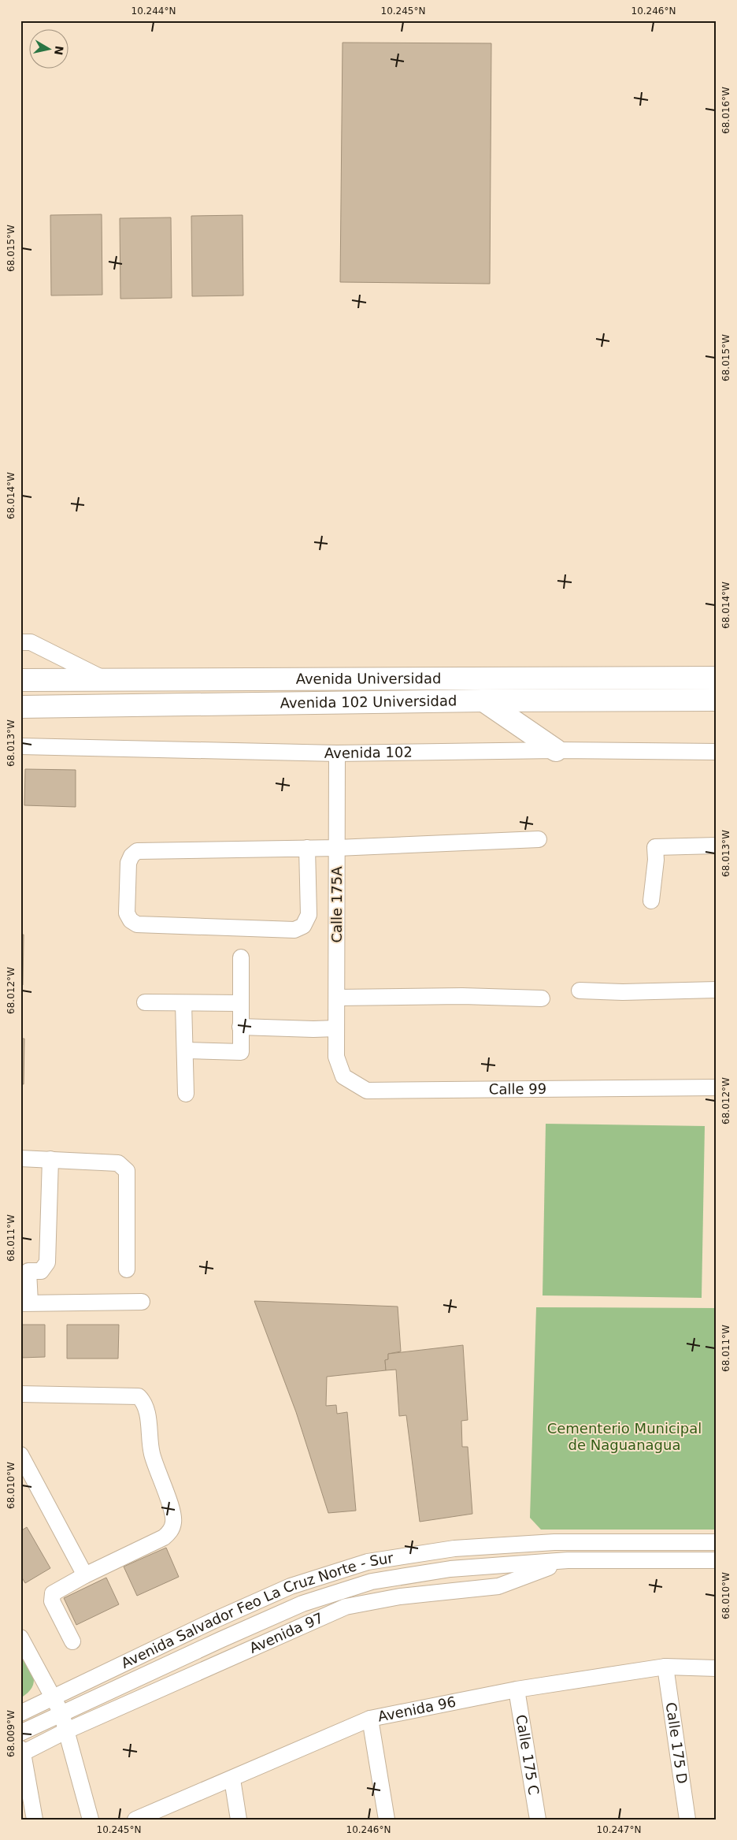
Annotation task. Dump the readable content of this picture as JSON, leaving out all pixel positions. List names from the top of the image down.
{
  "streets": {
    "main road": ["Avenida Universidad", "Avenida 102 Universidad"],
    "street": [
      "Avenida 102",
      "Calle 175A",
      "Calle 99",
      "Avenida Salvador Feo La Cruz Norte - Sur",
      "Avenida 97",
      "Avenida 96",
      "Calle 175 D",
      "Calle 175 C"
    ]
  },
  "crossings": [
    ["Avenida 102", "Calle 175A"],
    ["Calle 175A", "Calle 99"],
    ["Avenida Salvador Feo La Cruz Norte - Sur", "Avenida 97"],
    ["Avenida 96", "Calle 175 D"],
    ["Avenida 96", "Calle 175 C"]
  ],
  "parks": ["Cementerio Municipal de Naguanagua"],
  "north": "right",
  "coordinates": [
    "10.244°N",
    "10.245°N",
    "10.246°N",
    "68.016°W",
    "68.015°W",
    "68.014°W",
    "68.013°W",
    "68.012°W",
    "68.011°W",
    "68.010°W",
    "68.009°W",
    "10.247°N"
  ]
}
